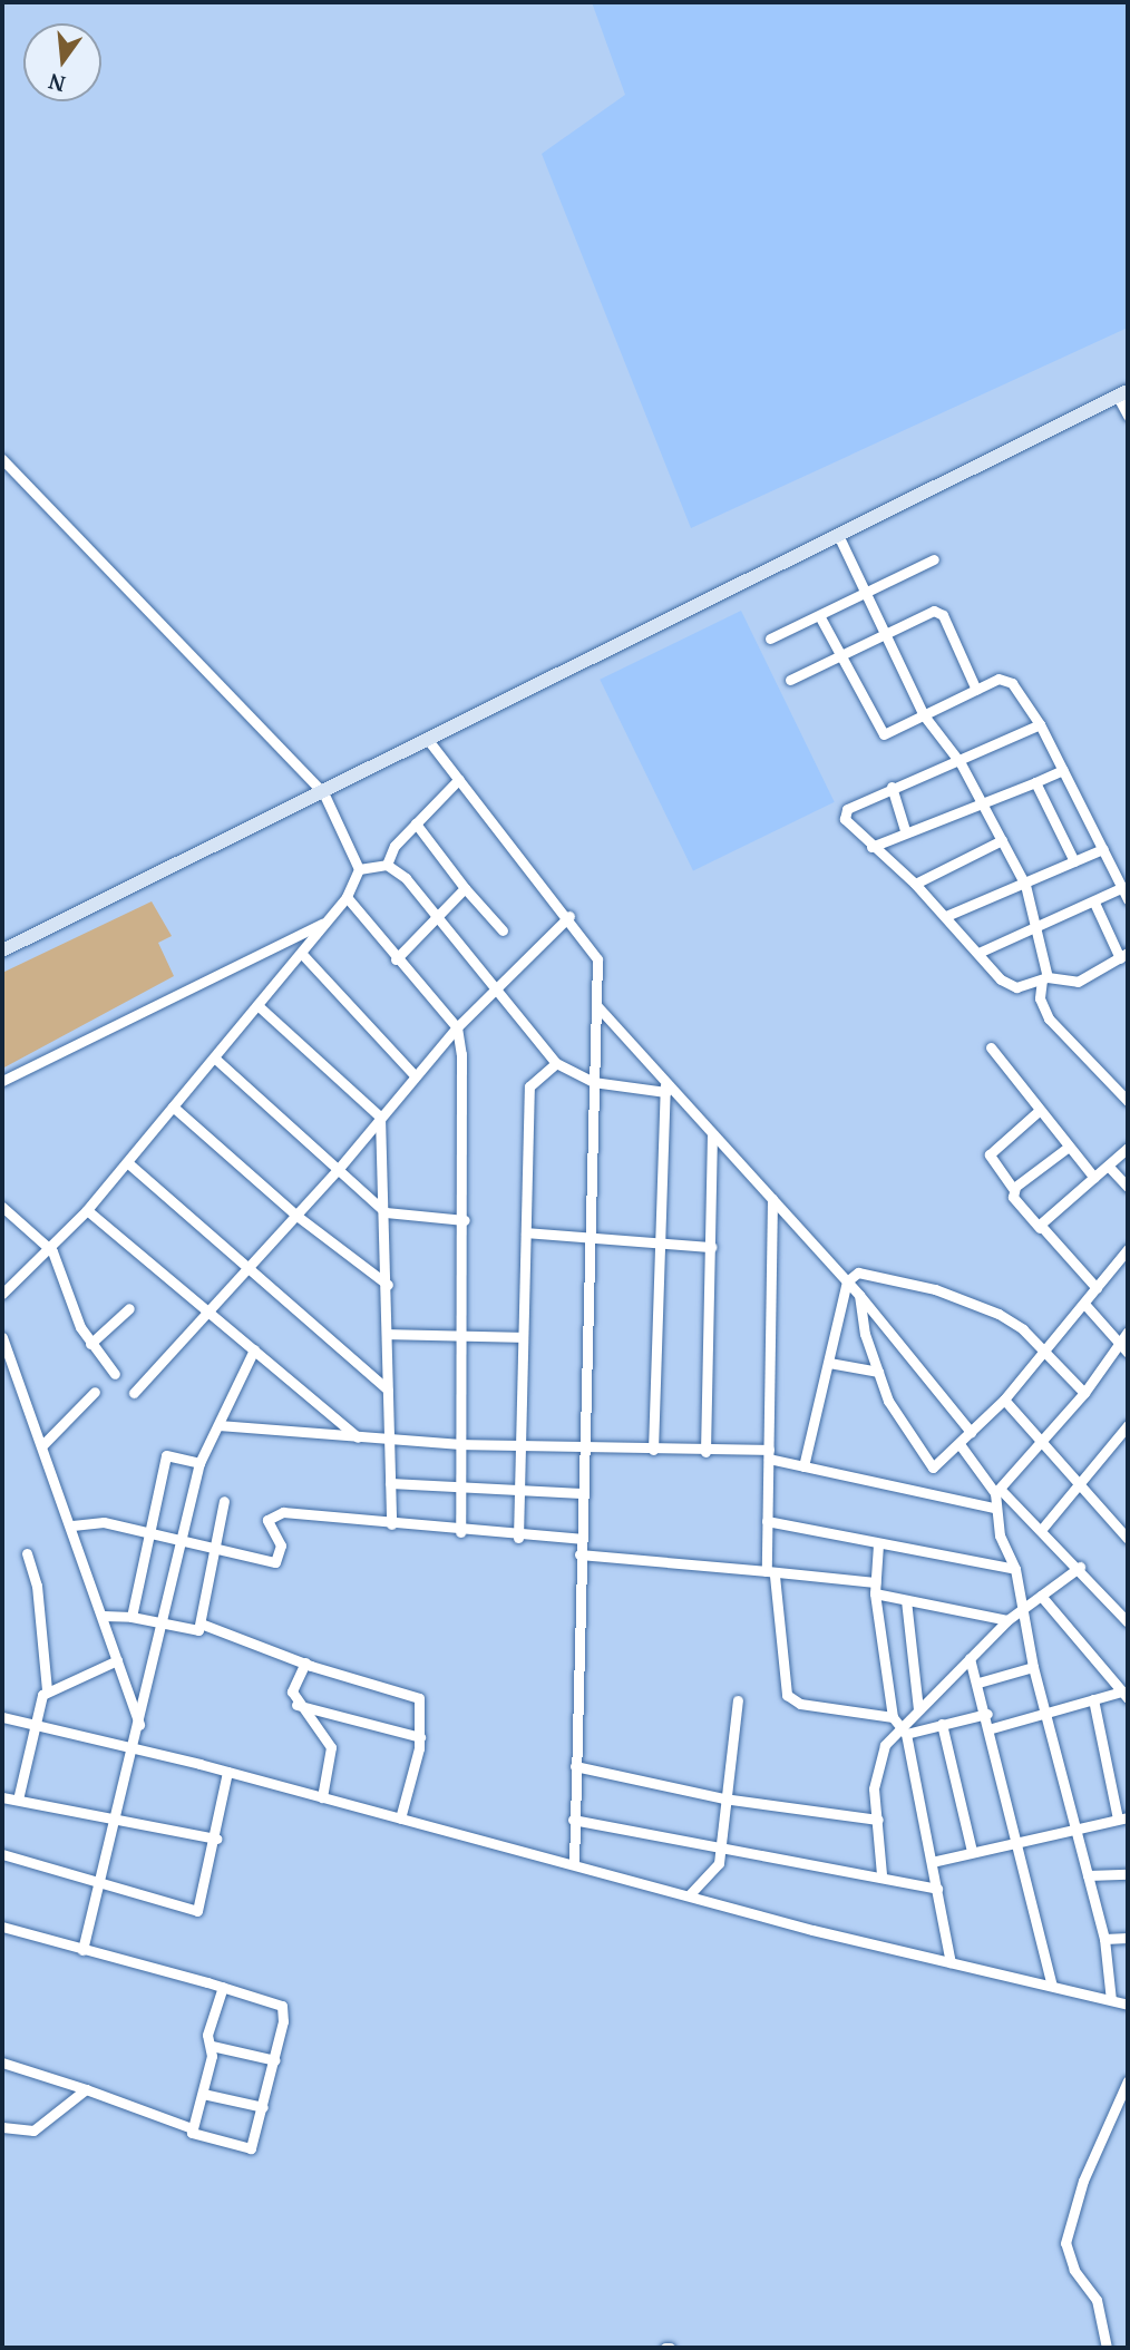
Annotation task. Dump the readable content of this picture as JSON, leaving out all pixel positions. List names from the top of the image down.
{
  "north": "bottom"
}
